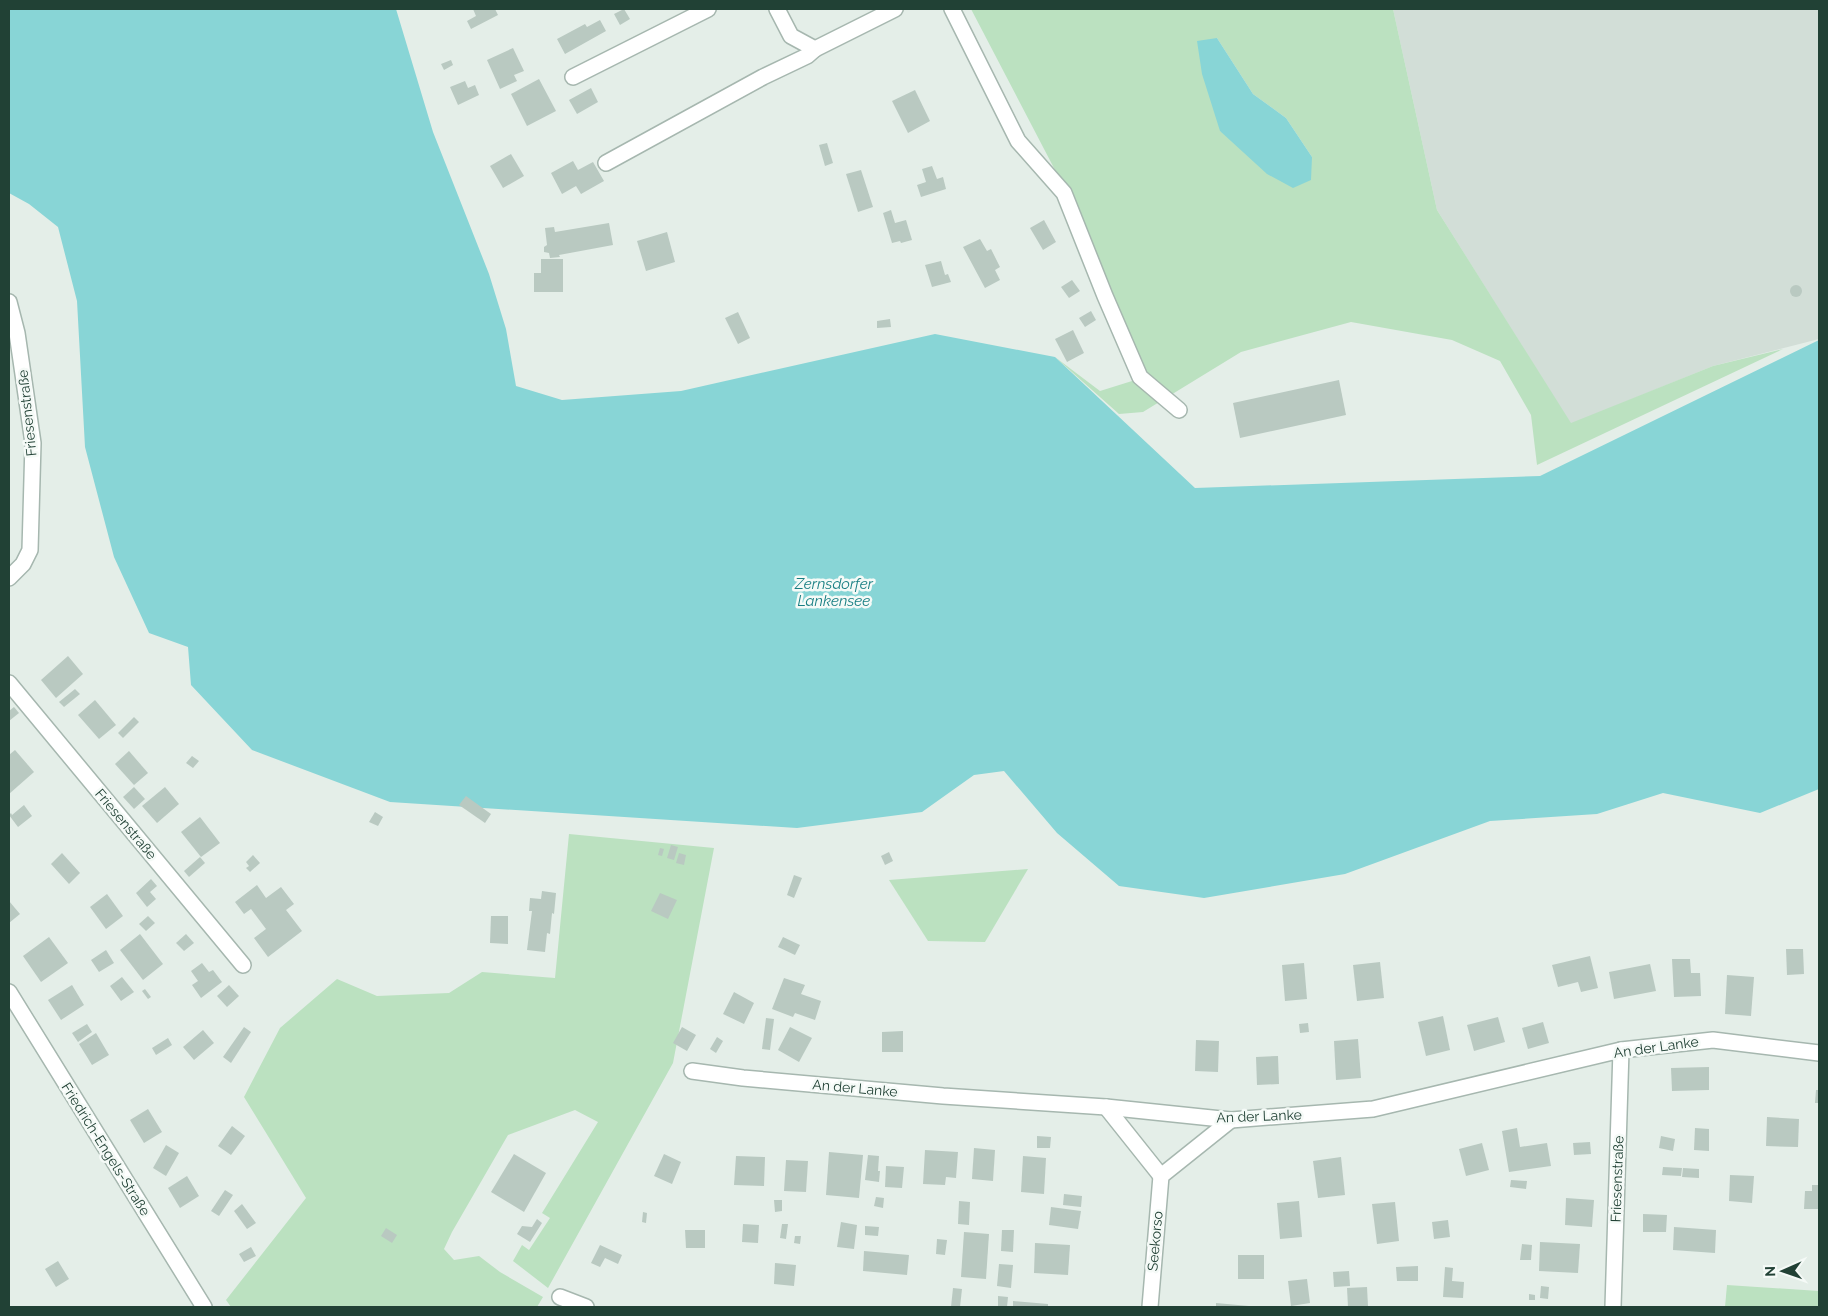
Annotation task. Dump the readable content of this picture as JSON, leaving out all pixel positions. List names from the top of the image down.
{
  "streets": {
    "street": [
      "Friesenstraße",
      "An der Lanke",
      "Friedrich-Engels-Straße",
      "Seekorso"
    ]
  },
  "crossings": [
    ["Friesenstraße", "An der Lanke"]
  ],
  "water": ["Zernsdorfer Lankensee"],
  "north": "left"
}
